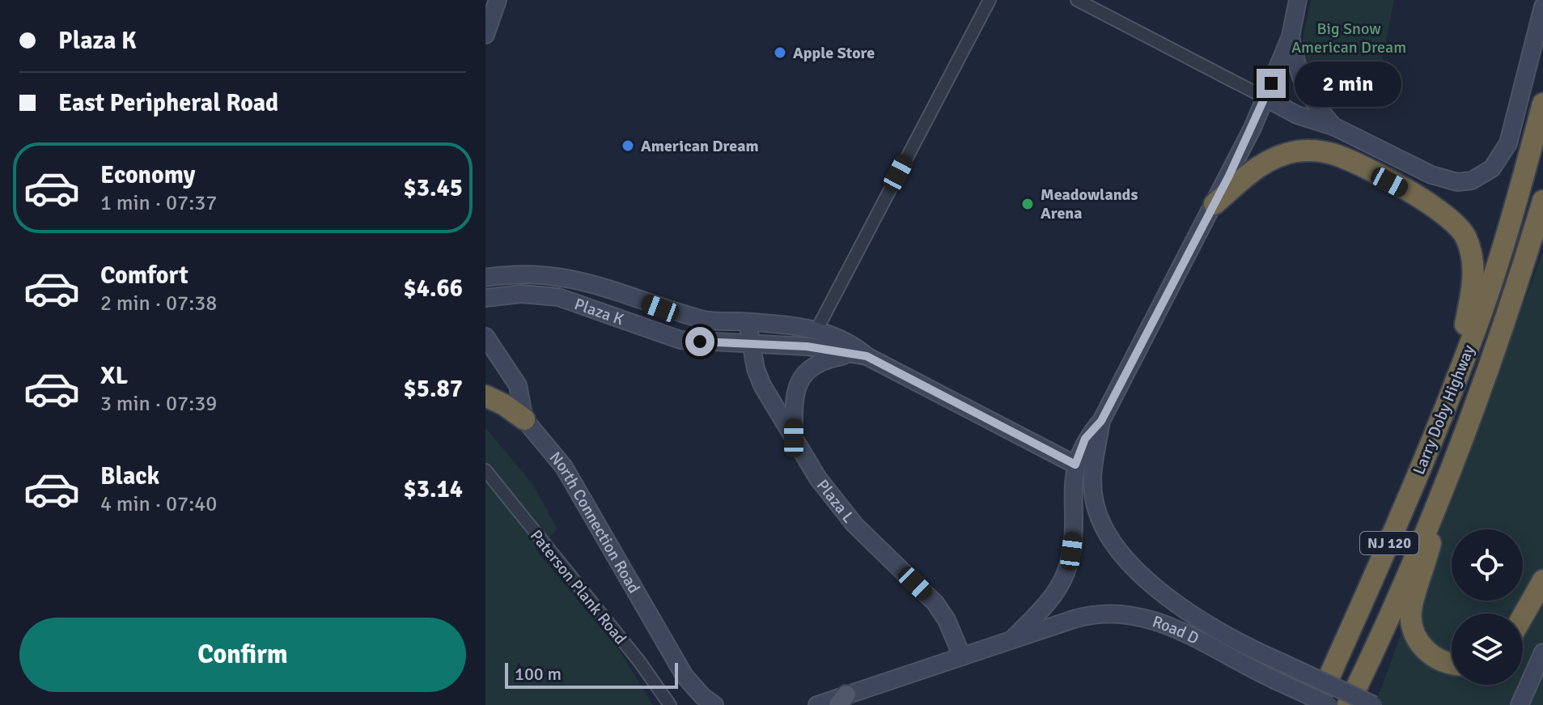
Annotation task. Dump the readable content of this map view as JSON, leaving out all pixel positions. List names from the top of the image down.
{
  "streets": {
    "highway": ["Larry Doby Highway", "NJ 120"],
    "street": [
      "Plaza K",
      "Plaza L",
      "North Connection Road",
      "Paterson Plank Road",
      "Road D"
    ]
  },
  "crossings": [
    ["Plaza K", "Plaza L"]
  ],
  "parks": ["Big Snow American Dream"],
  "places": ["Apple Store", "American Dream", "Meadowlands Arena"],
  "scale_bar": "100 m",
  "page": {
    "banner": ["Plaza K", "East Peripheral Road"],
    "bubble": "2 min",
    "list": [
      {
        "name": "Economy",
        "note": "1 min · 07:37",
        "value": "$3.45"
      },
      {
        "name": "Comfort",
        "note": "2 min · 07:38",
        "value": "$4.66"
      },
      {
        "name": "XL",
        "note": "3 min · 07:39",
        "value": "$5.87"
      },
      {
        "name": "Black",
        "note": "4 min · 07:40",
        "value": "$3.14"
      }
    ],
    "buttons": "Confirm",
    "scale": "100 m"
  }
}
